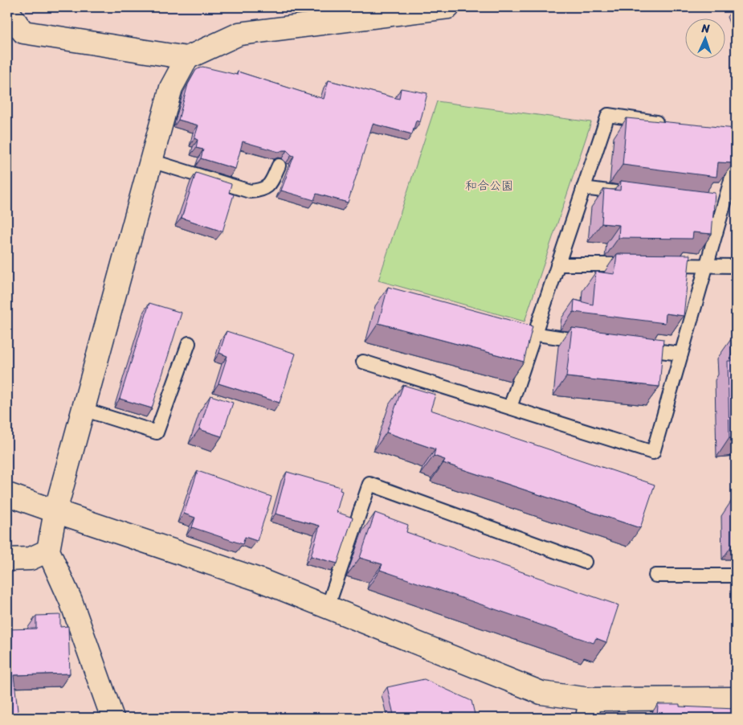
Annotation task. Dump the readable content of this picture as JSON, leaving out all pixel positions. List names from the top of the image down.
{
  "parks": ["和合公園"],
  "north": "top"
}
